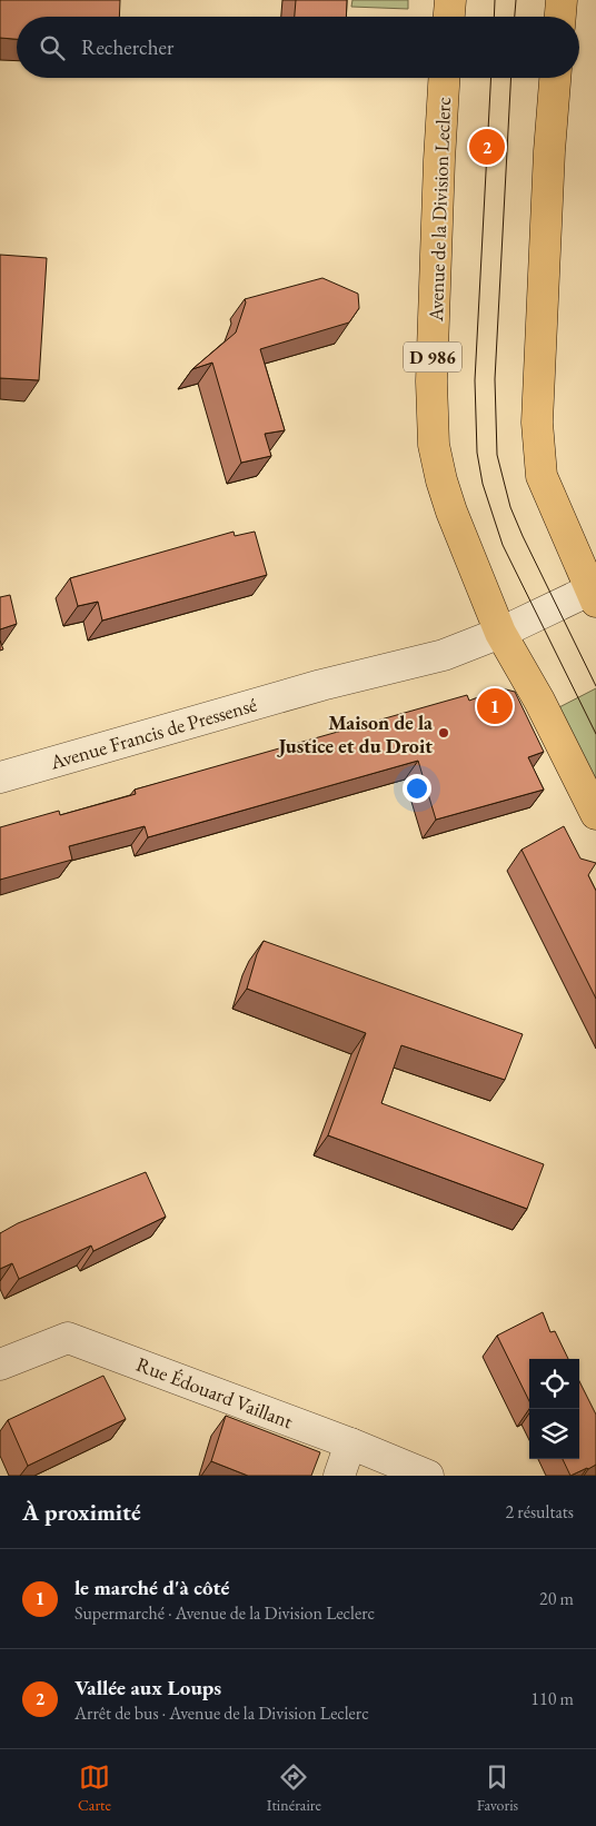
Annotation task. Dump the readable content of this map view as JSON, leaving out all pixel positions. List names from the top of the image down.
{
  "streets": {
    "main road": ["Avenue de la Division Leclerc", "D 986"],
    "street": ["Avenue Francis de Pressensé", "Rue Édouard Vaillant"]
  },
  "crossings": [
    ["Avenue de la Division Leclerc", "Avenue Francis de Pressensé"]
  ],
  "places": ["Maison de la Justice et du Droit"],
  "page": {
    "search": "Rechercher",
    "pins": ["2", "1"],
    "heading": ["À proximité", "2 résultats"],
    "list": [
      {
        "mark": "1",
        "name": "le marché d'à côté",
        "note": "Supermarché · Avenue de la Division Leclerc",
        "value": "20 m"
      },
      {
        "mark": "2",
        "name": "Vallée aux Loups",
        "note": "Arrêt de bus · Avenue de la Division Leclerc",
        "value": "110 m"
      }
    ],
    "nav": ["Carte", "Itinéraire", "Favoris"]
  }
}
